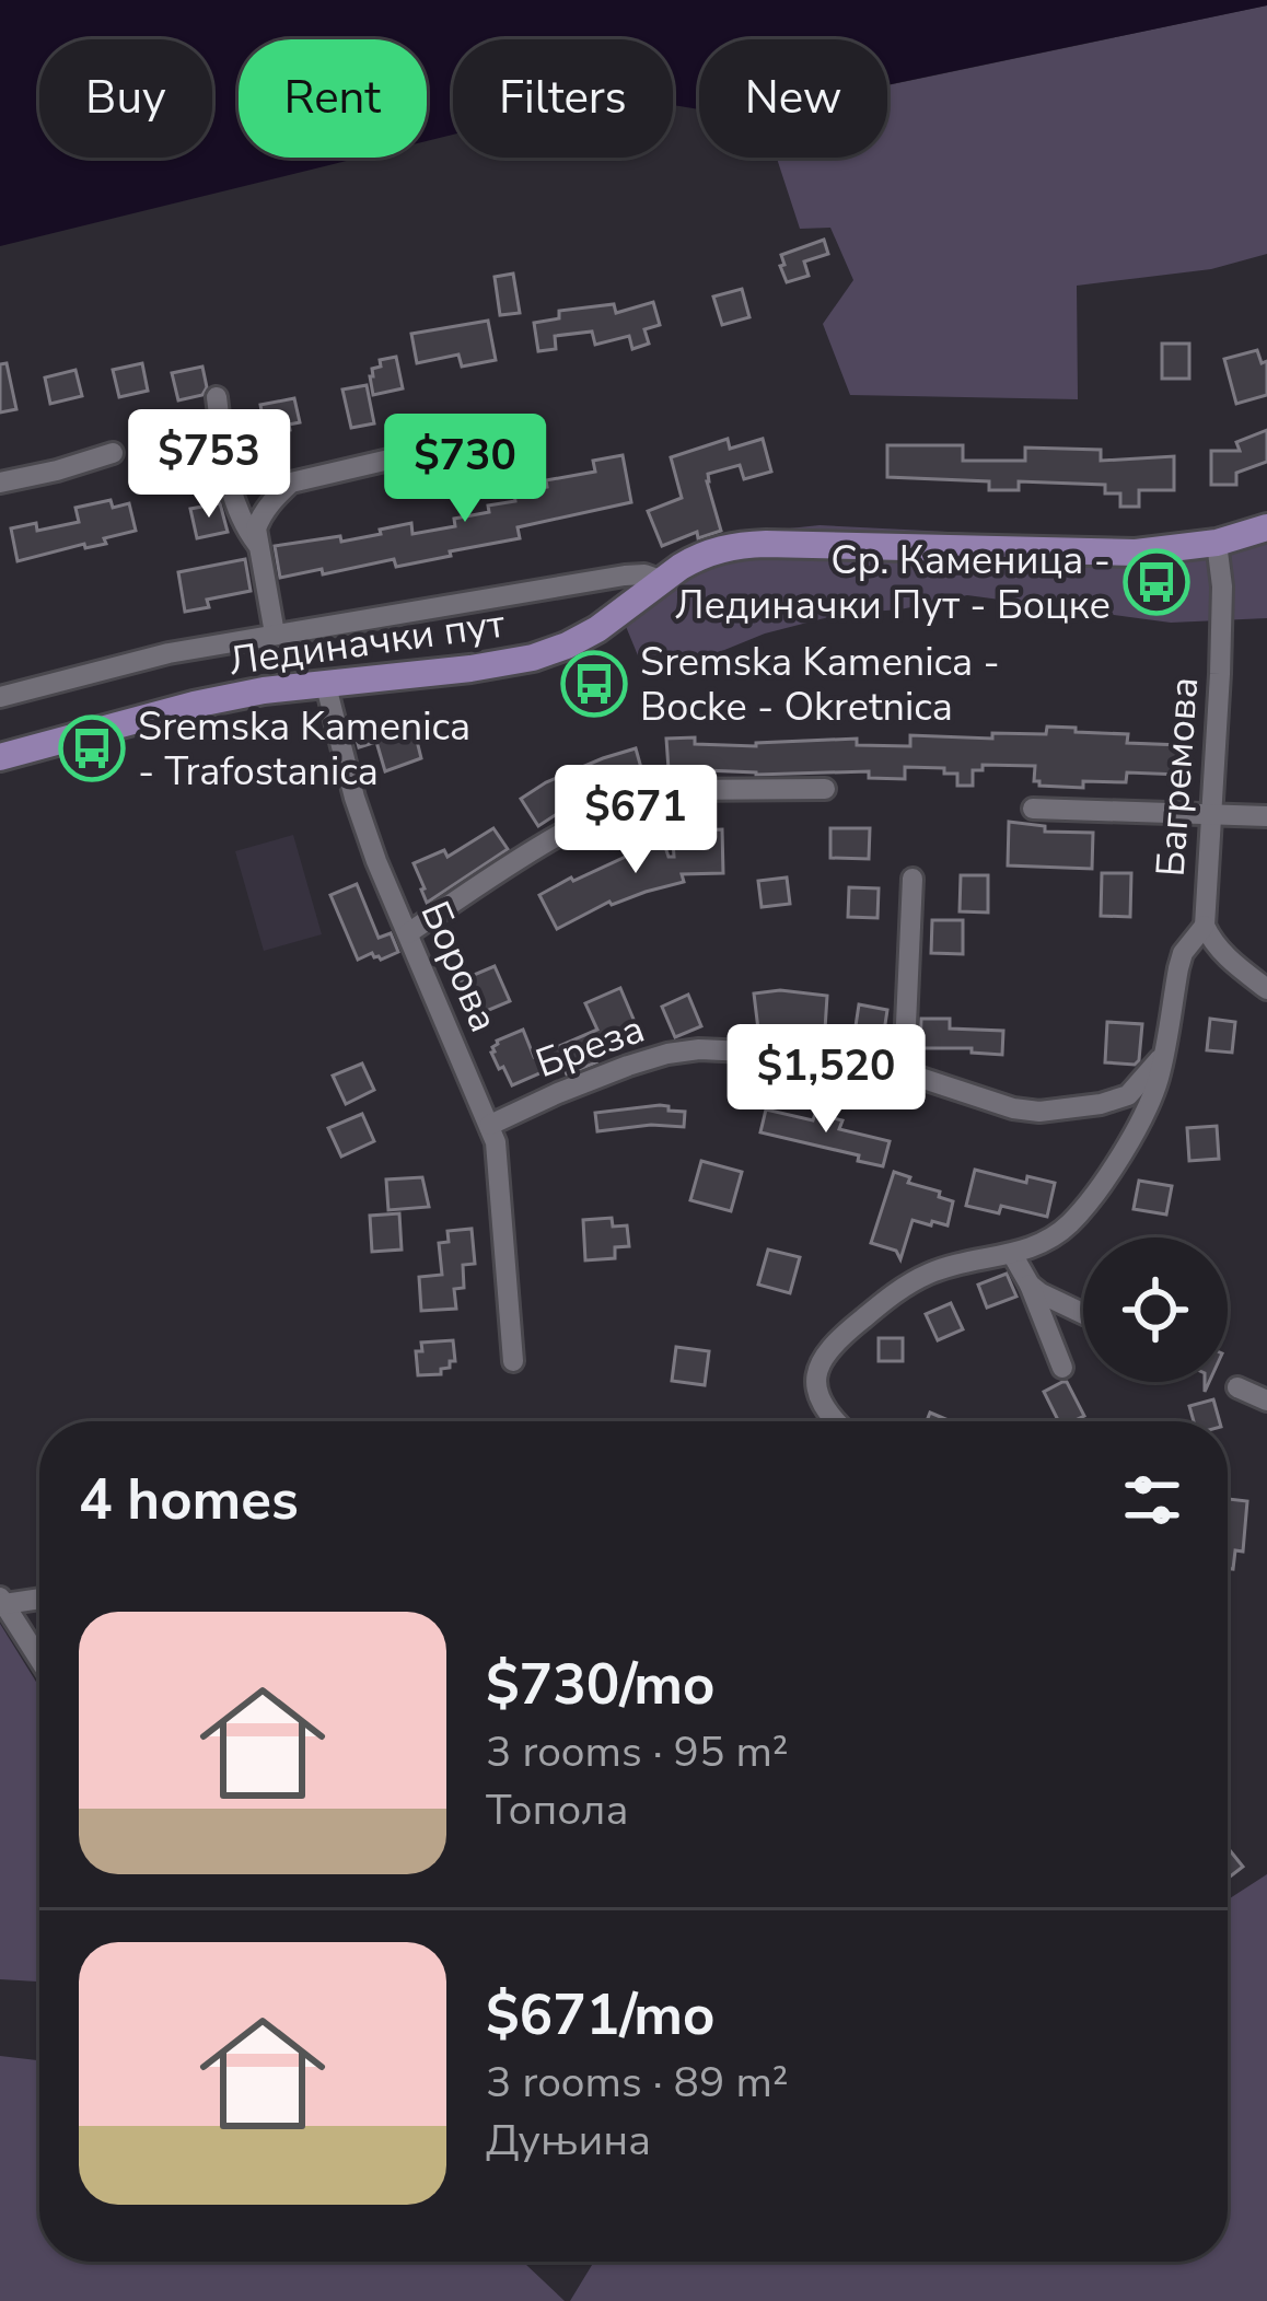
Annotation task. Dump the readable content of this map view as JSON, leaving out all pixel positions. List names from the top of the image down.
{
  "streets": {
    "main road": ["Лединачки пут"],
    "street": ["Багремова", "Борова", "Бреза"]
  },
  "crossings": [
    ["Лединачки пут", "Багремова"],
    ["Лединачки пут", "Борова"],
    ["Борова", "Бреза"]
  ],
  "places": {
    "bus stop": ["Ср. Каменица - Лединачки Пут - Боцке", "Sremska Kamenica - Bocke - Okretnica", "Sremska Kamenica - Trafostanica"]
  },
  "page": {
    "chip": [
      "Buy",
      "Rent",
      "Filters",
      "New"
    ],
    "price": [
      "$753",
      "$730",
      "$671",
      "$1,520"
    ],
    "heading": "4 homes",
    "list": [
      {
        "name": "$730/mo",
        "note": "3 rooms · 95 m² · Топола"
      },
      {
        "name": "$671/mo",
        "note": "3 rooms · 89 m² · Дуњина"
      }
    ]
  }
}
